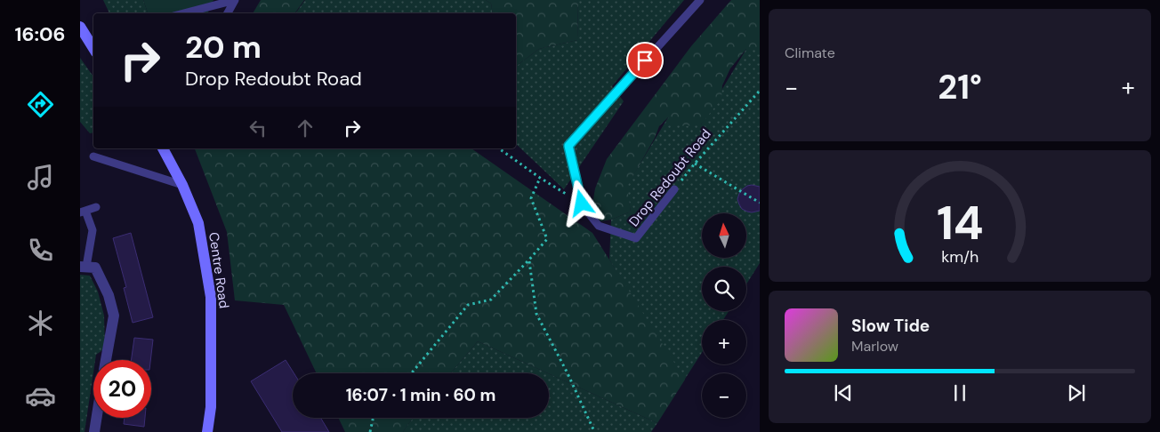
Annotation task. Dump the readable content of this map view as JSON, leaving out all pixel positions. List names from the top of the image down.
{
  "streets": {
    "street": ["Centre Road"],
    "lane": ["Drop Redoubt Road"]
  },
  "north": "top",
  "page": {
    "tabs": "16:06",
    "tile": "Climate",
    "turn": ["20 m", "Drop Redoubt Road"],
    "heat": ["−", "21°", "+"],
    "map_buttons": ["+", "−"],
    "song": ["Slow Tide", "Marlow"],
    "limit": "20",
    "trip": "16:07 · 1 min · 60 m",
    "gauge": ["14", "km/h"]
  }
}
